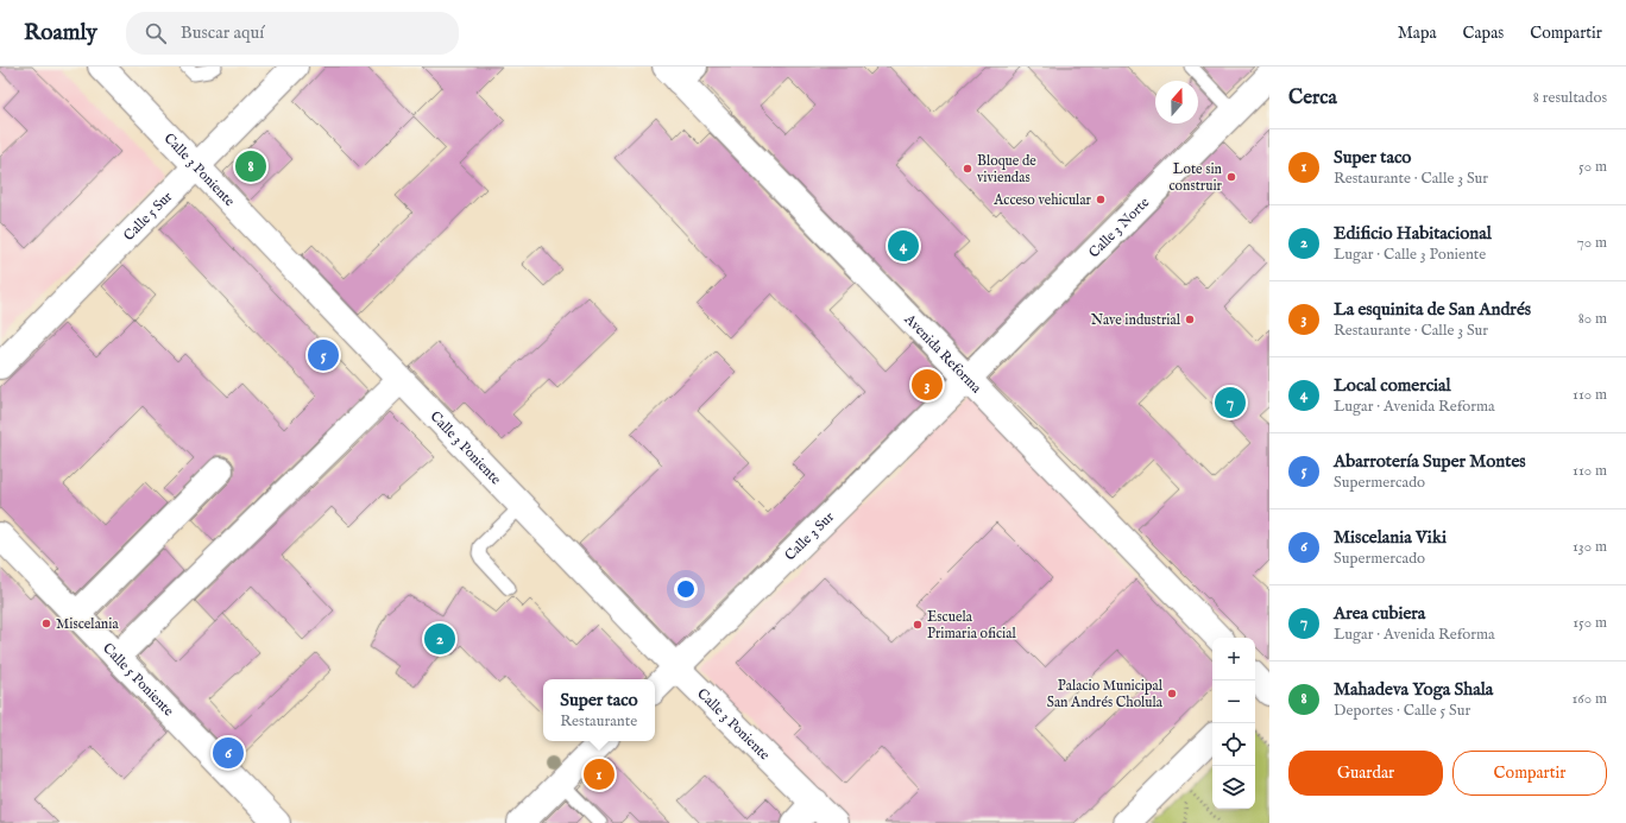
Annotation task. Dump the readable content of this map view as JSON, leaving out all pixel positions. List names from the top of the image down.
{
  "streets": {
    "street": [
      "Calle 3 Poniente",
      "Calle 5 Sur",
      "Calle 3 Norte",
      "Avenida Reforma",
      "Calle 3 Sur",
      "Calle 5 Poniente"
    ]
  },
  "crossings": [
    ["Calle 3 Poniente", "Calle 5 Sur"],
    ["Calle 3 Poniente", "Calle 3 Sur"],
    ["Calle 3 Norte", "Avenida Reforma"],
    ["Calle 3 Norte", "Calle 3 Sur"],
    ["Avenida Reforma", "Calle 3 Sur"]
  ],
  "places": [
    "Bloque de viviendas",
    "Lote sin construir",
    "Acceso vehicular",
    "Nave industrial",
    "Miscelania",
    "Escuela Primaria oficial",
    "Palacio Municipal San Andrés Cholula"
  ],
  "north": "top",
  "page": {
    "header": "Roamly",
    "search": "Buscar aquí",
    "nav": ["Mapa", "Capas", "Compartir"],
    "heading": ["Cerca", "8 resultados"],
    "list": [
      {
        "mark": "1",
        "name": "Super taco",
        "note": "Restaurante · Calle 3 Sur",
        "value": "50 m"
      },
      {
        "mark": "2",
        "name": "Edificio Habitacional",
        "note": "Lugar · Calle 3 Poniente",
        "value": "70 m"
      },
      {
        "mark": "3",
        "name": "La esquinita de San Andrés",
        "note": "Restaurante · Calle 3 Sur",
        "value": "80 m"
      },
      {
        "mark": "4",
        "name": "Local comercial",
        "note": "Lugar · Avenida Reforma",
        "value": "110 m"
      },
      {
        "mark": "5",
        "name": "Abarrotería Super Montes",
        "note": "Supermercado",
        "value": "110 m"
      },
      {
        "mark": "6",
        "name": "Miscelania Viki",
        "note": "Supermercado",
        "value": "130 m"
      },
      {
        "mark": "7",
        "name": "Area cubiera",
        "note": "Lugar · Avenida Reforma",
        "value": "150 m"
      },
      {
        "mark": "8",
        "name": "Mahadeva Yoga Shala",
        "note": "Deportes · Calle 5 Sur",
        "value": "160 m"
      }
    ],
    "pins": [
      "8",
      "4",
      "5",
      "3",
      "7",
      "2",
      "6",
      "1"
    ],
    "map_buttons": ["+", "−"],
    "popup": ["Super taco", "Restaurante"],
    "buttons": ["Guardar", "Compartir"]
  }
}
